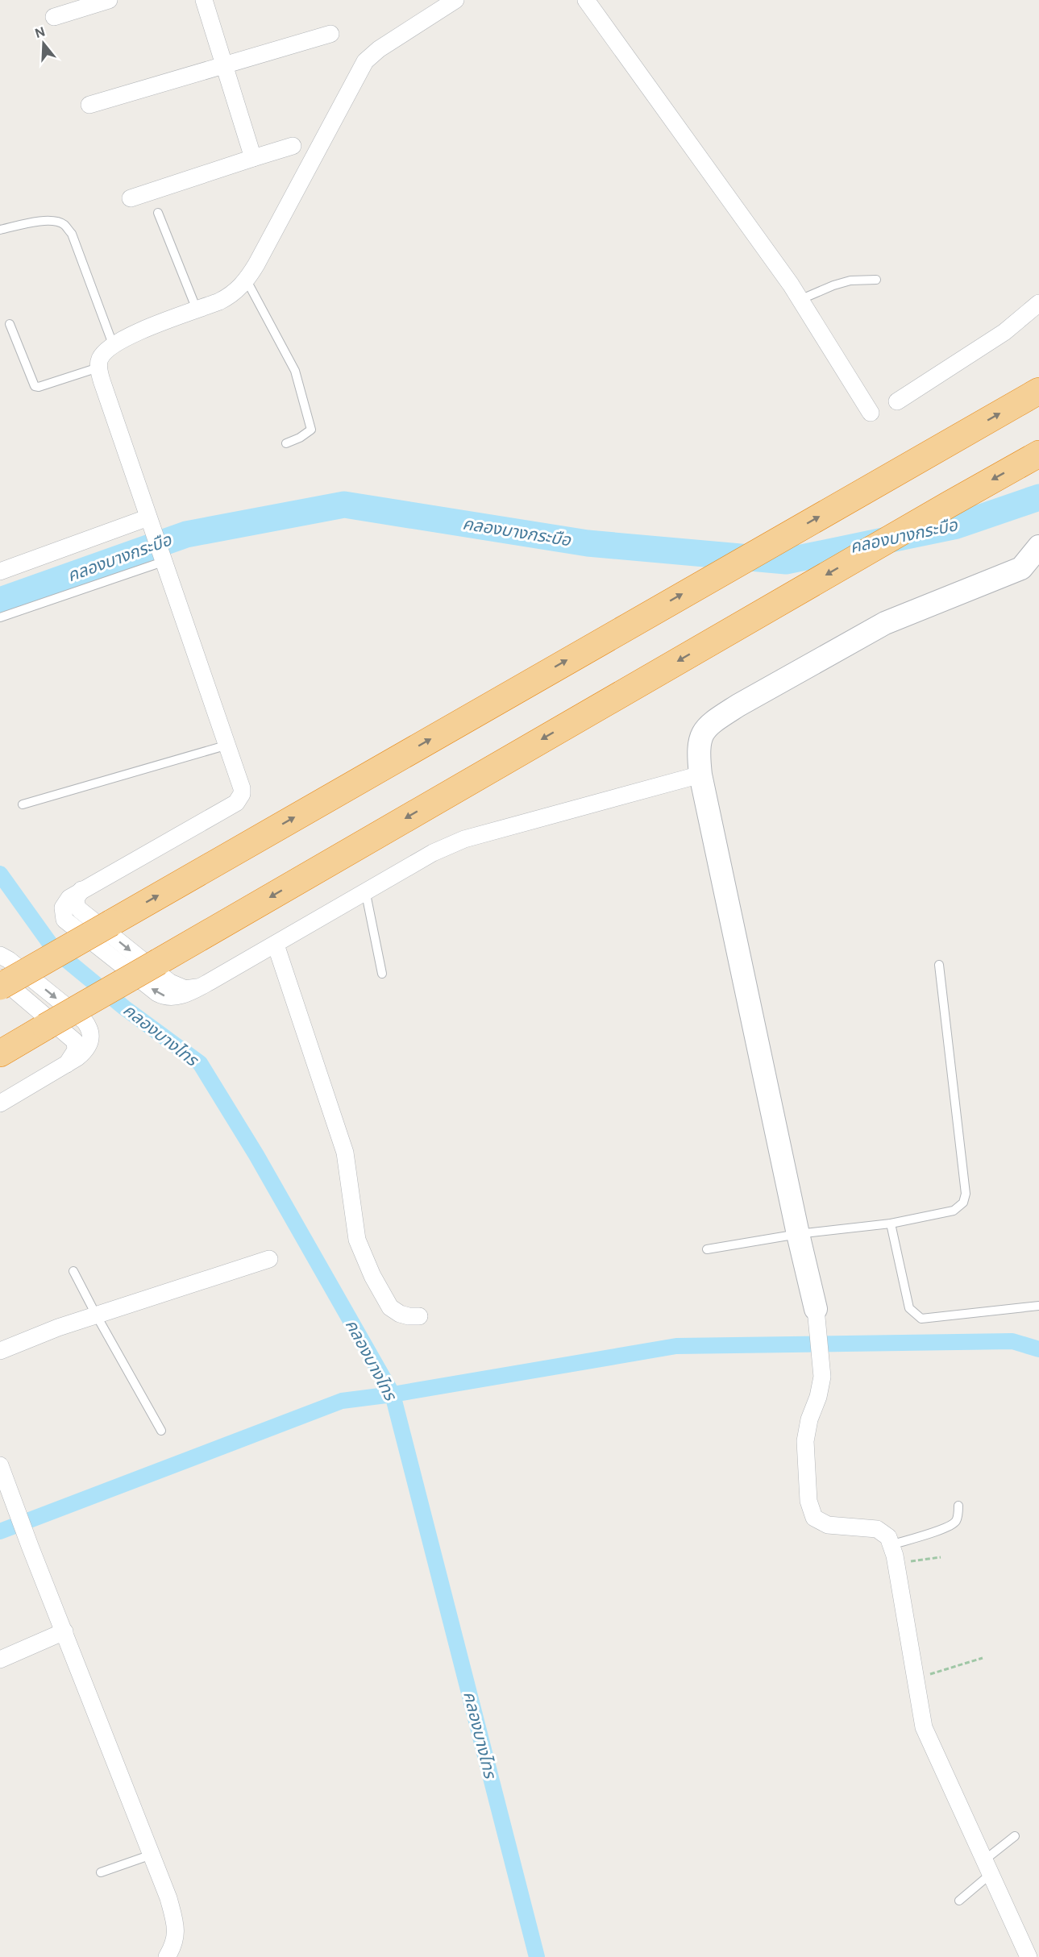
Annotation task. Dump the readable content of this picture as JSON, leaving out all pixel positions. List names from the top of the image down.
{
  "water": ["คลองบางกระบือ", "คลองบางไทร"],
  "north": "top"
}
